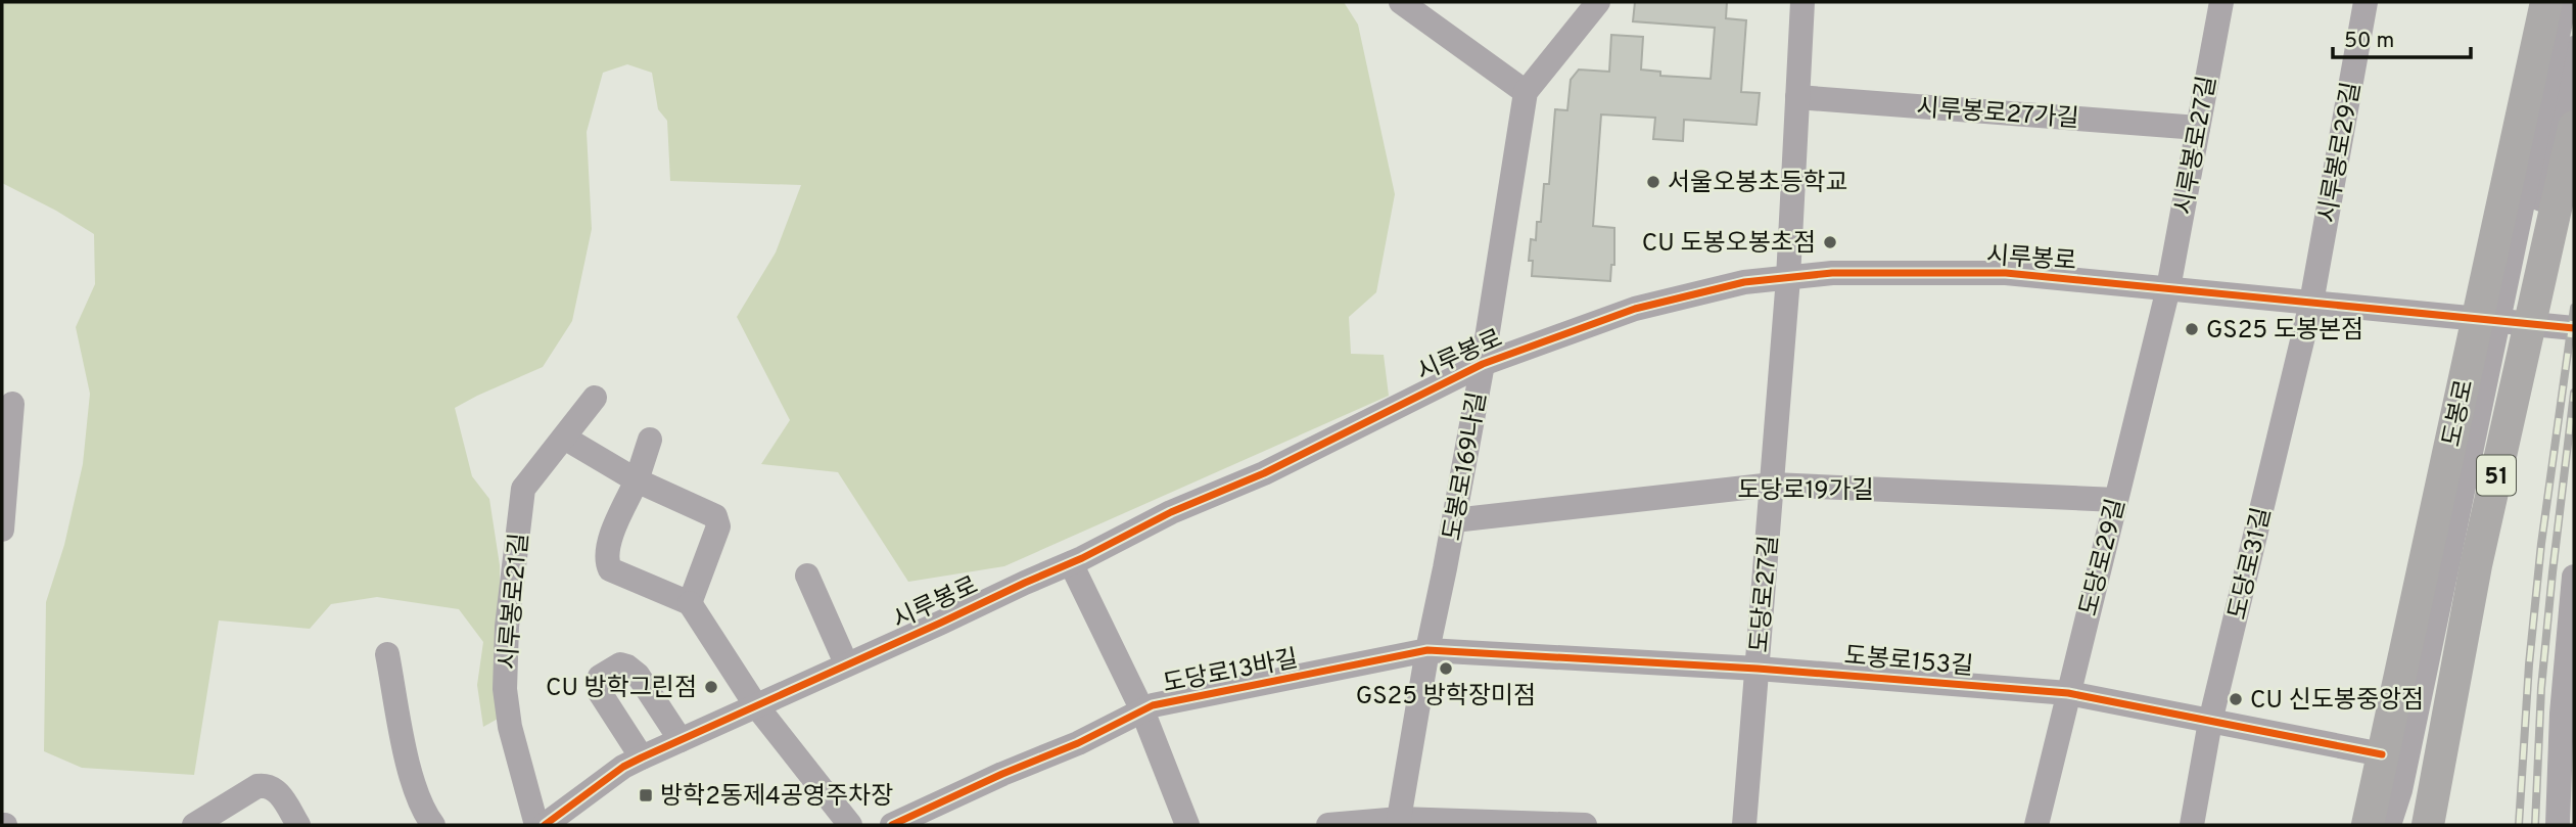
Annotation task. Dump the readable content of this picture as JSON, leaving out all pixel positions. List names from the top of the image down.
{
  "streets": {
    "main road": ["도봉로", "51"],
    "street": [
      "시루봉로27가길",
      "시루봉로27길",
      "시루봉로29길",
      "시루봉로",
      "도봉로169나길",
      "도당로19가길",
      "도당로29길",
      "도당로31길",
      "도당로27길",
      "시루봉로21길",
      "도봉로153길",
      "도당로13바길"
    ]
  },
  "crossings": [
    ["시루봉로27가길", "시루봉로27길"],
    ["시루봉로27가길", "도당로27길"],
    ["시루봉로27길", "시루봉로"],
    ["시루봉로27길", "도당로29길"],
    ["시루봉로29길", "시루봉로"],
    ["시루봉로29길", "도당로31길"],
    ["시루봉로", "도봉로"],
    ["시루봉로", "도봉로169나길"],
    ["시루봉로", "도당로29길"],
    ["시루봉로", "도당로31길"],
    ["시루봉로", "도당로27길"],
    ["도봉로", "도봉로153길"],
    ["도봉로169나길", "도당로19가길"],
    ["도봉로169나길", "도봉로153길"],
    ["도봉로169나길", "도당로13바길"],
    ["도당로19가길", "도당로29길"],
    ["도당로19가길", "도당로27길"],
    ["도당로29길", "도봉로153길"],
    ["도당로31길", "도봉로153길"],
    ["도당로27길", "도봉로153길"],
    ["도봉로153길", "도당로13바길"]
  ],
  "places": {
    "other": [
      "서울오봉초등학교",
      "CU 도봉오봉초점",
      "GS25 도봉본점",
      "GS25 방학장미점",
      "CU 방학그린점",
      "CU 신도봉중앙점"
    ],
    "transit": ["방학2동제4공영주차장"]
  },
  "scale_bar": "50 m"
}
